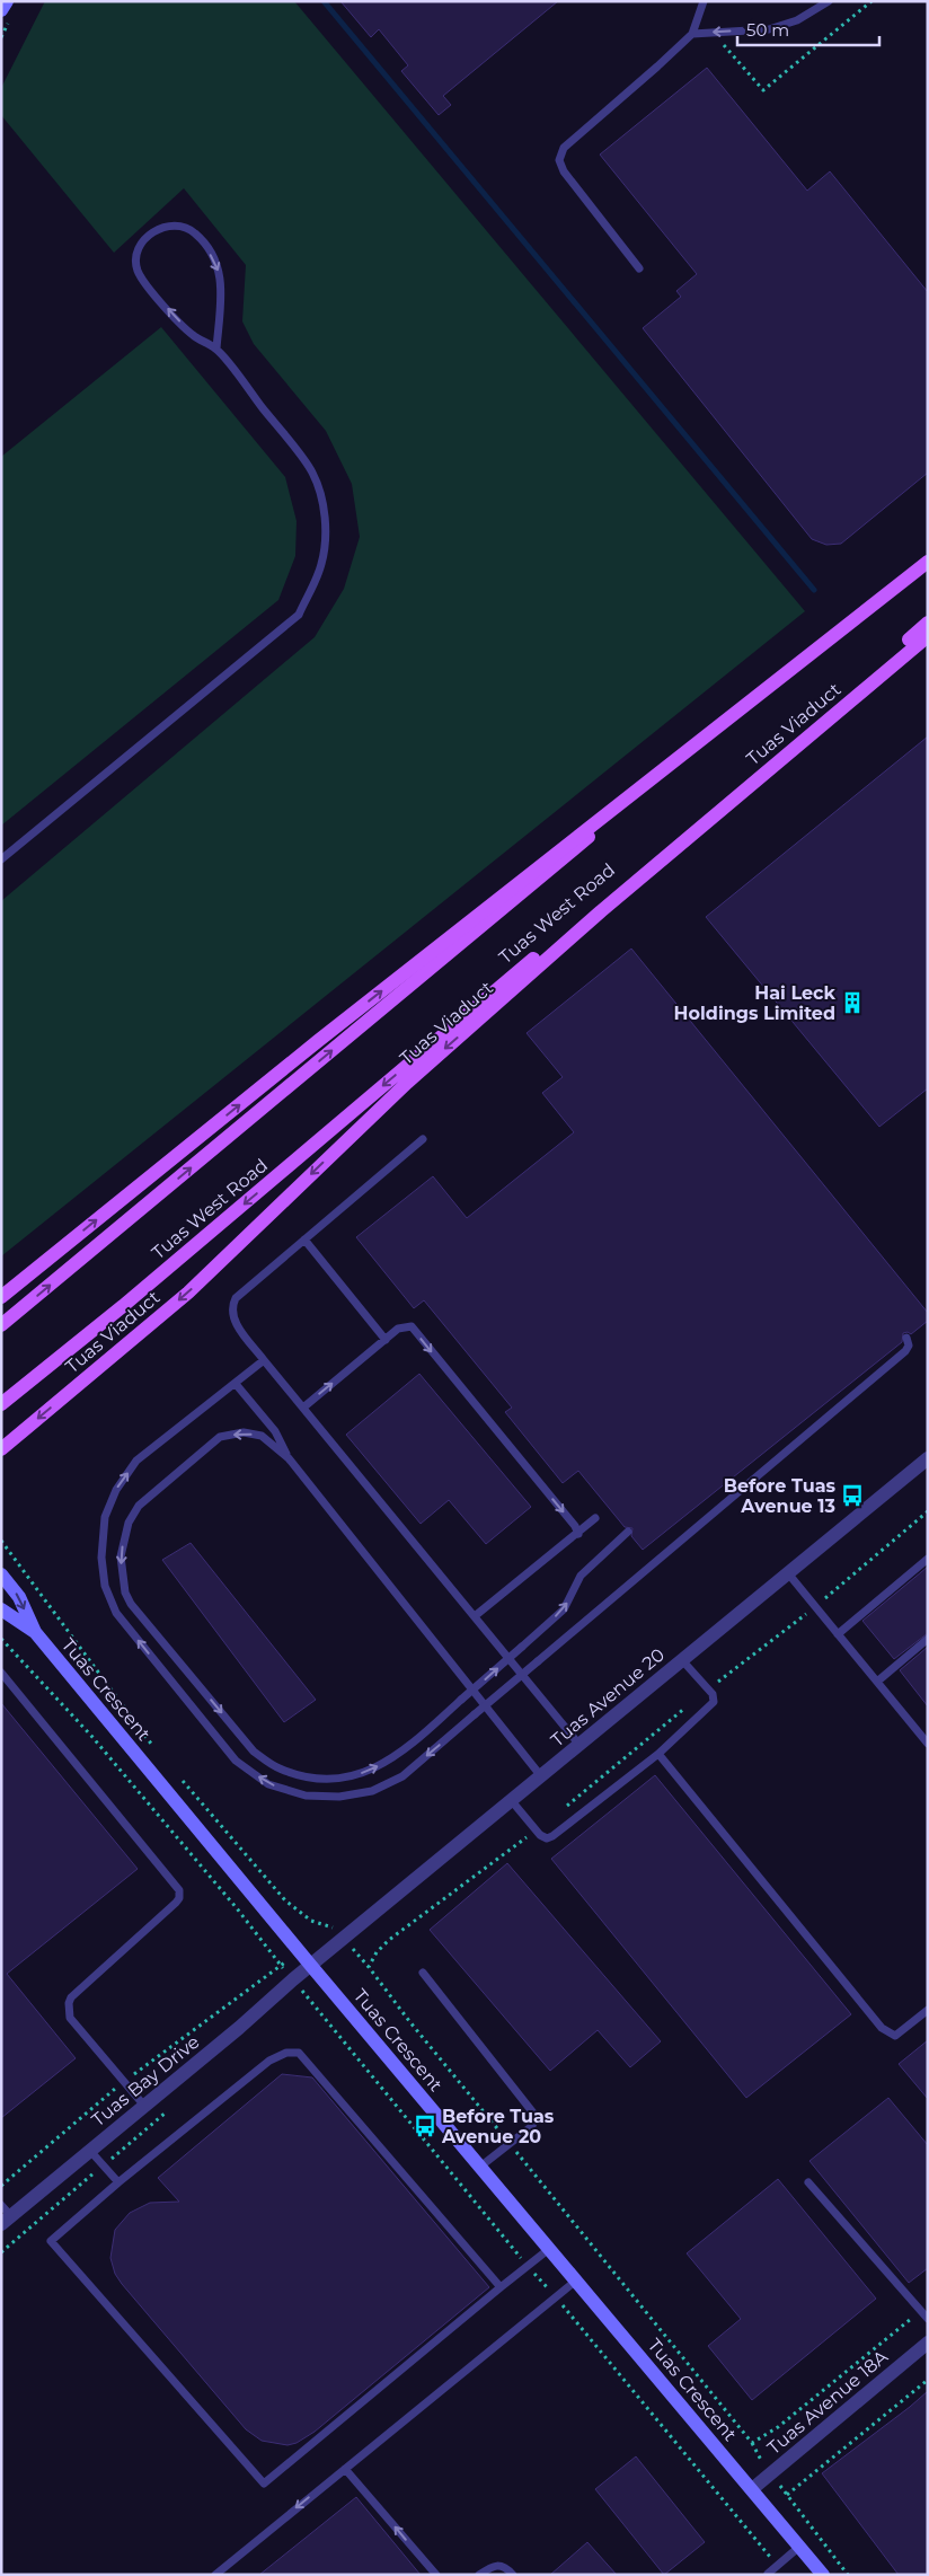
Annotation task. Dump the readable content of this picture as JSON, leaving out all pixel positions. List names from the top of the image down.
{
  "streets": {
    "main road": ["Tuas Viaduct", "Tuas West Road"],
    "street": [
      "Tuas Crescent",
      "Tuas Avenue 20",
      "Tuas Bay Drive",
      "Tuas Avenue 18A"
    ]
  },
  "crossings": [
    ["Tuas Crescent", "Tuas Avenue 20"],
    ["Tuas Crescent", "Tuas Bay Drive"],
    ["Tuas Crescent", "Tuas Avenue 18A"],
    ["Tuas Avenue 20", "Tuas Bay Drive"]
  ],
  "places": {
    "building": ["Hai Leck Holdings Limited"],
    "bus stop": ["Before Tuas Avenue 13", "Before Tuas Avenue 20"]
  },
  "scale_bar": "50 m"
}
